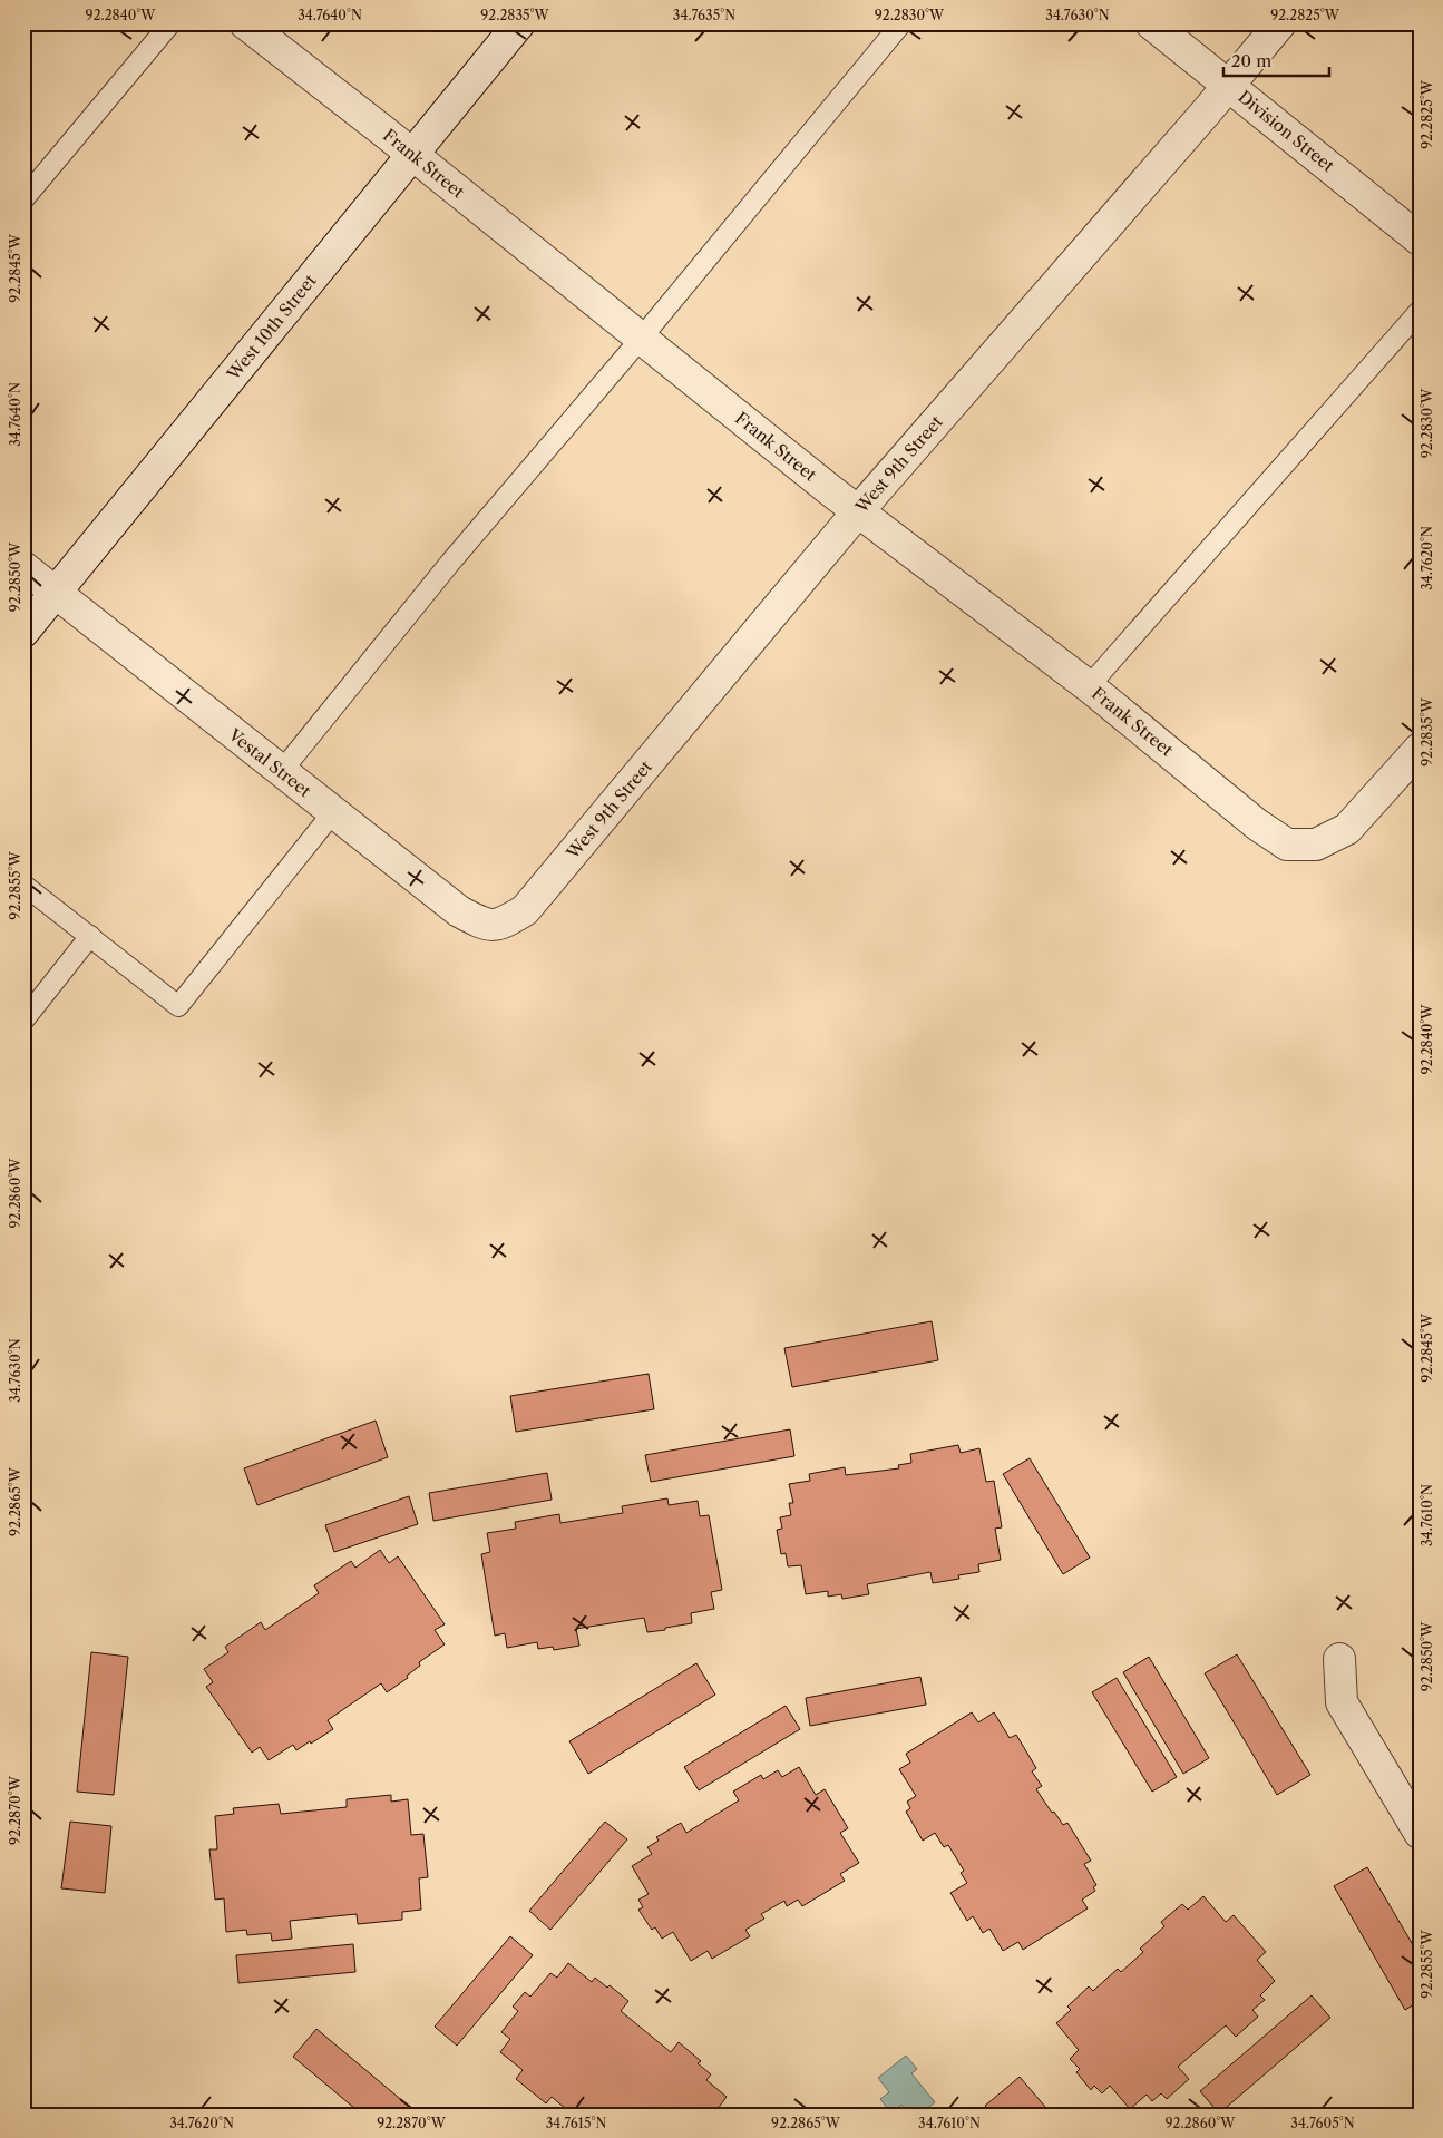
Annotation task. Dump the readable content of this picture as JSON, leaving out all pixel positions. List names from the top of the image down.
{
  "streets": {
    "street": [
      "Division Street",
      "Frank Street",
      "West 10th Street",
      "West 9th Street",
      "Vestal Street"
    ]
  },
  "crossings": [
    ["Division Street", "West 9th Street"],
    ["Frank Street", "West 10th Street"],
    ["Frank Street", "West 9th Street"],
    ["West 10th Street", "Vestal Street"],
    ["West 9th Street", "Vestal Street"]
  ],
  "scale_bar": "20 m",
  "coordinates": [
    "92.2840°W",
    "34.7640°N",
    "92.2835°W",
    "34.7635°N",
    "92.2830°W",
    "34.7630°N",
    "92.2825°W",
    "92.2845°W",
    "34.7620°N",
    "92.2850°W",
    "92.2855°W",
    "92.2860°W",
    "92.2865°W",
    "34.7610°N",
    "92.2870°W",
    "34.7615°N",
    "34.7605°N"
  ]
}
